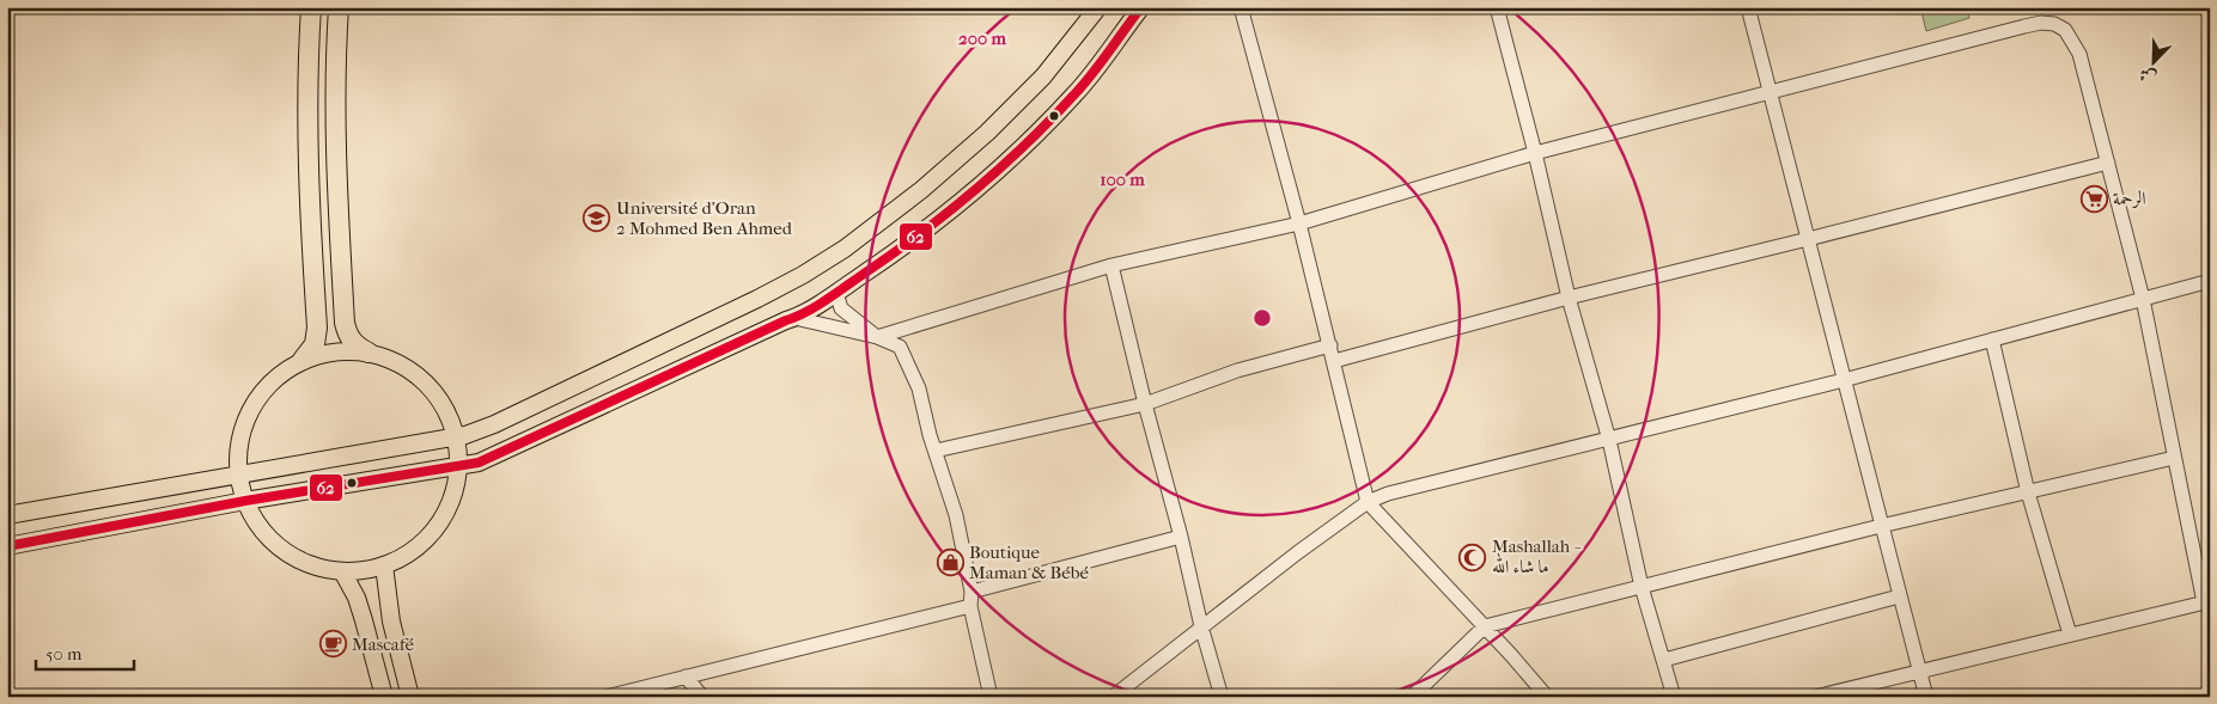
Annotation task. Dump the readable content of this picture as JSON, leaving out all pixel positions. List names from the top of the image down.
{
  "places": {
    "supermarket": ["الرحمة"],
    "school or university": ["Université d'Oran 2 Mohmed Ben Ahmed"],
    "mosque": ["Mashallah - ما شاء الله"],
    "shop": ["Boutique Maman & Bébé"],
    "cafe": ["Mascafé"]
  },
  "lines": ["transit line 62"],
  "scale_bar": "50 m",
  "north": "bottom left",
  "rings": ["200 m", "100 m"]
}
